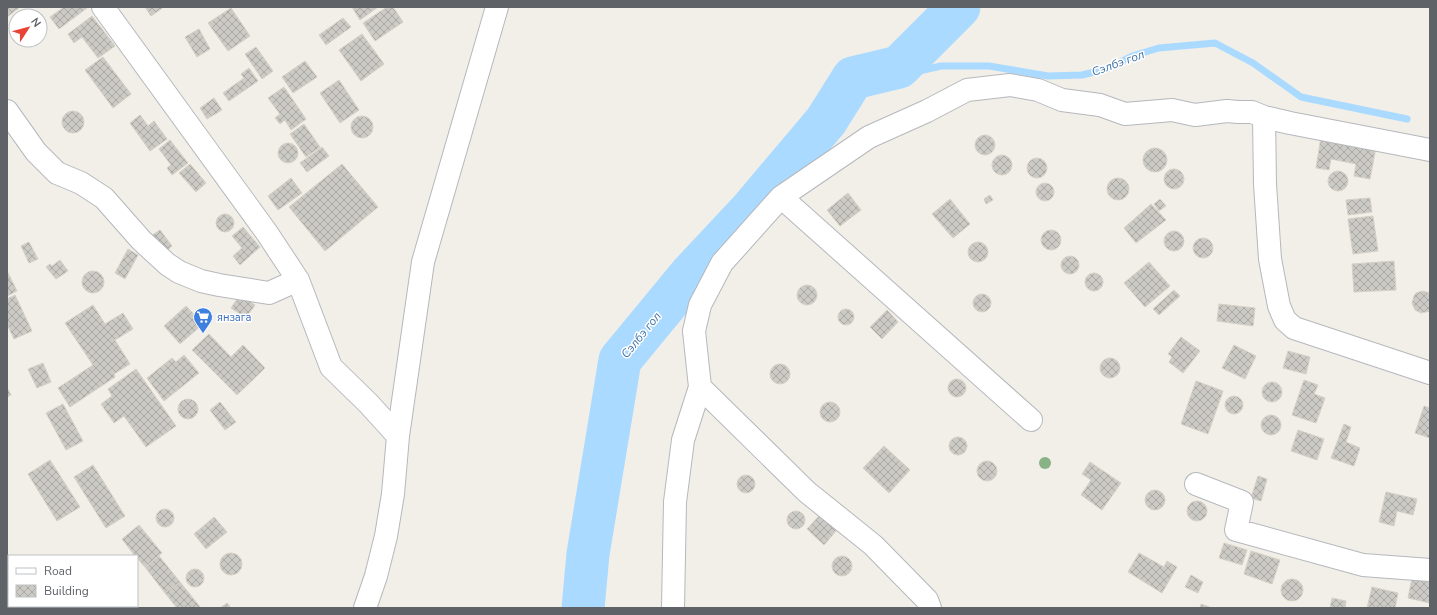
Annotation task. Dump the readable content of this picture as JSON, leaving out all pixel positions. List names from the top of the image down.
{
  "water": ["Сэлбэ гол"],
  "places": {
    "supermarket": ["янзага"]
  },
  "legend": ["Road", "Building"],
  "north": "top right"
}
